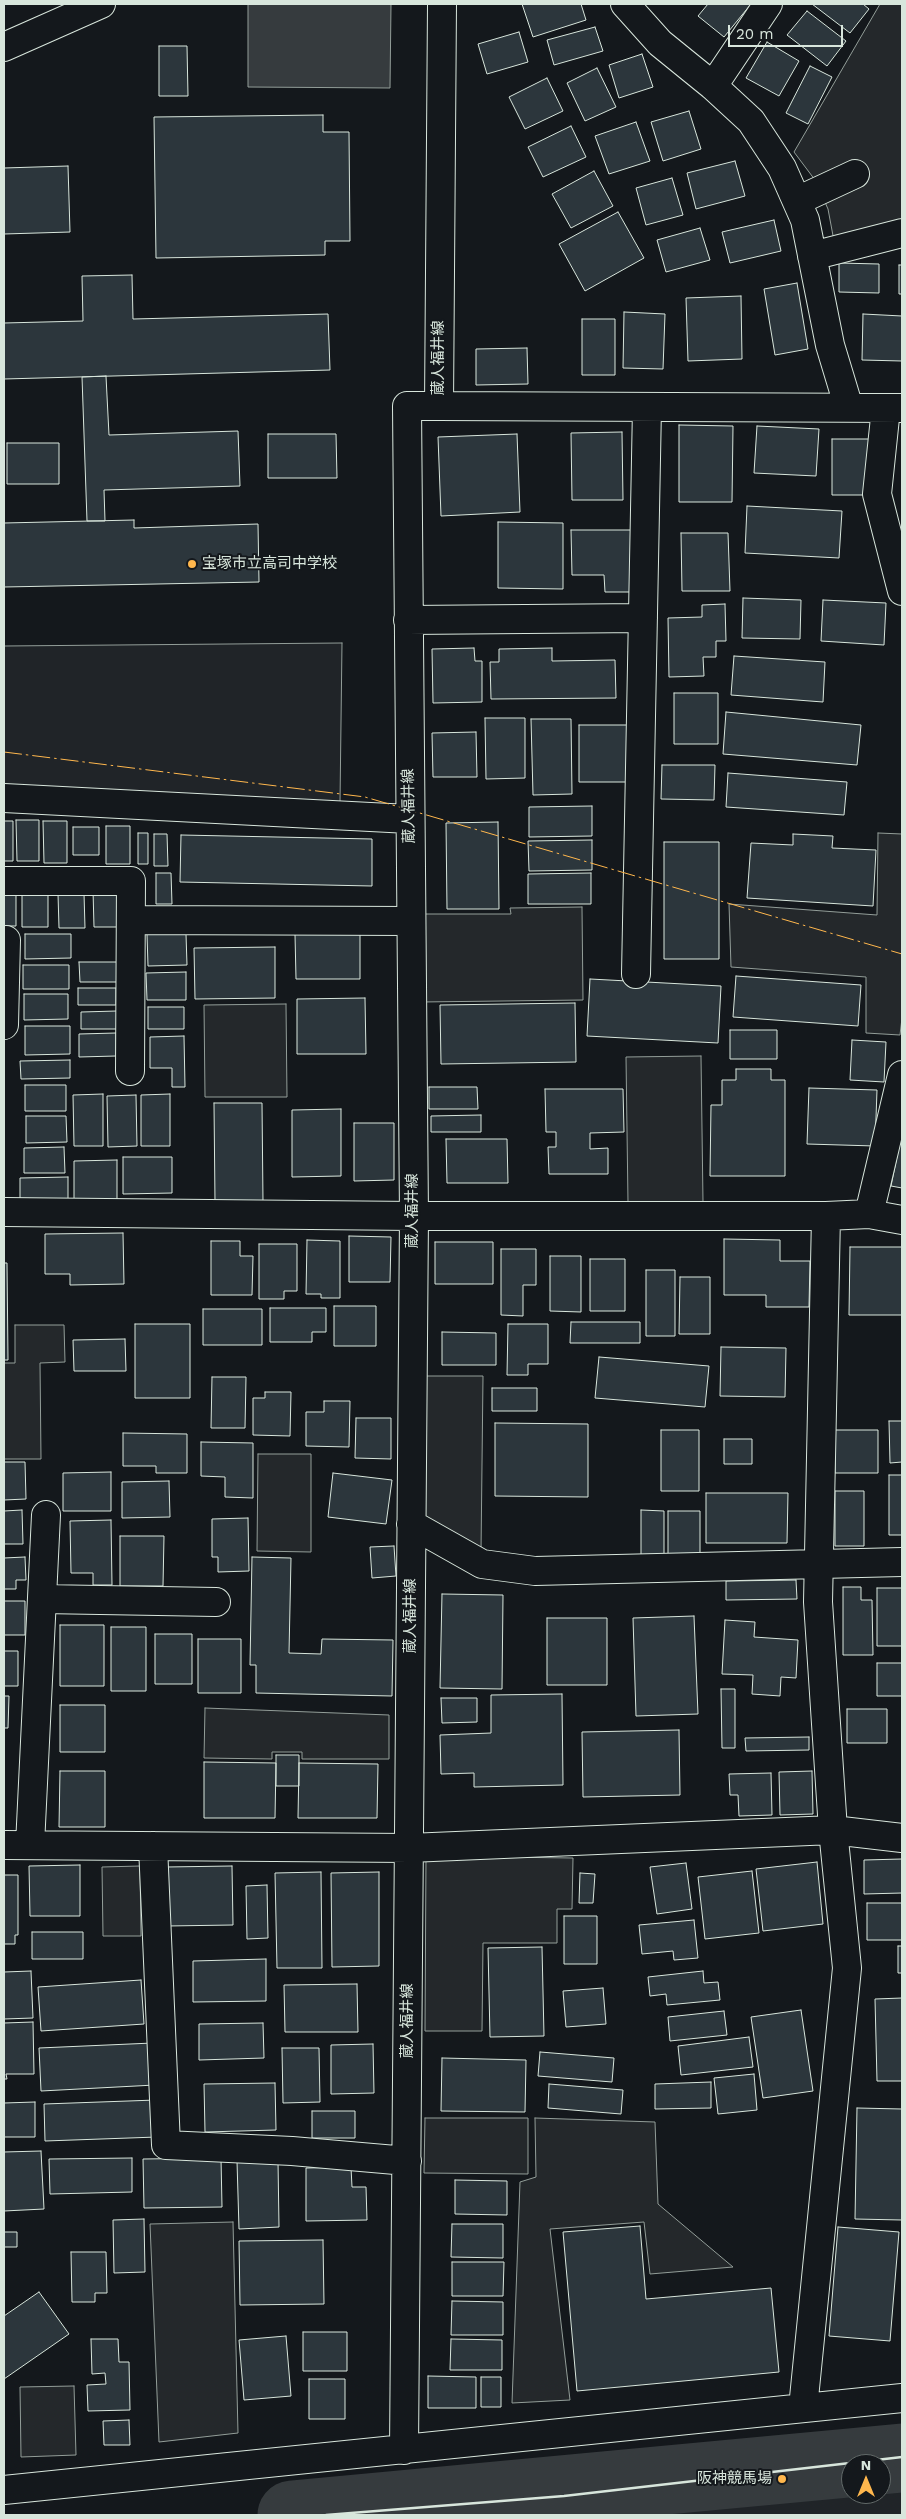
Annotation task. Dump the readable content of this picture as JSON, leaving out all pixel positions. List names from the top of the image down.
{
  "streets": {
    "street": ["蔵人福井線"]
  },
  "places": ["宝塚市立高司中学校", "阪神競馬場"],
  "scale_bar": "20 m",
  "north": "top"
}
